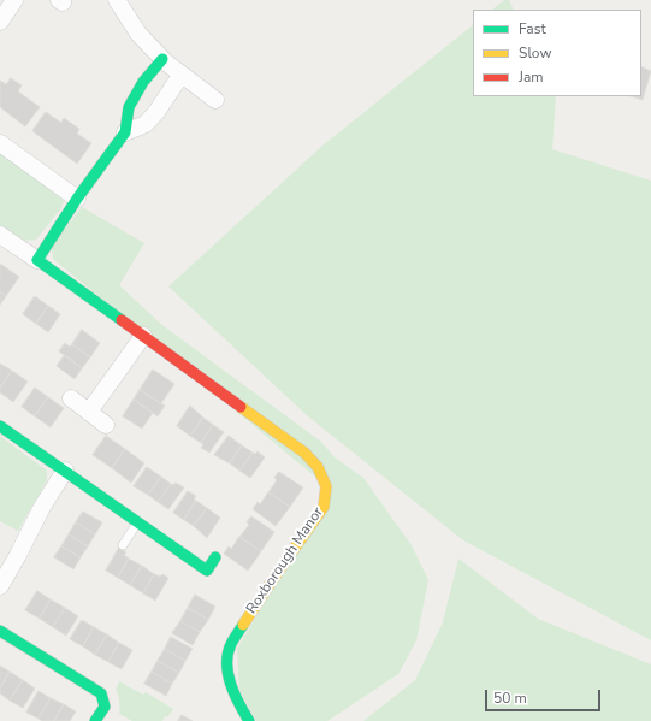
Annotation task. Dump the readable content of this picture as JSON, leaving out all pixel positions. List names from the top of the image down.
{
  "streets": {
    "street": ["Roxborough Manor"]
  },
  "legend": ["Fast", "Slow", "Jam"],
  "scale_bar": "50 m"
}
